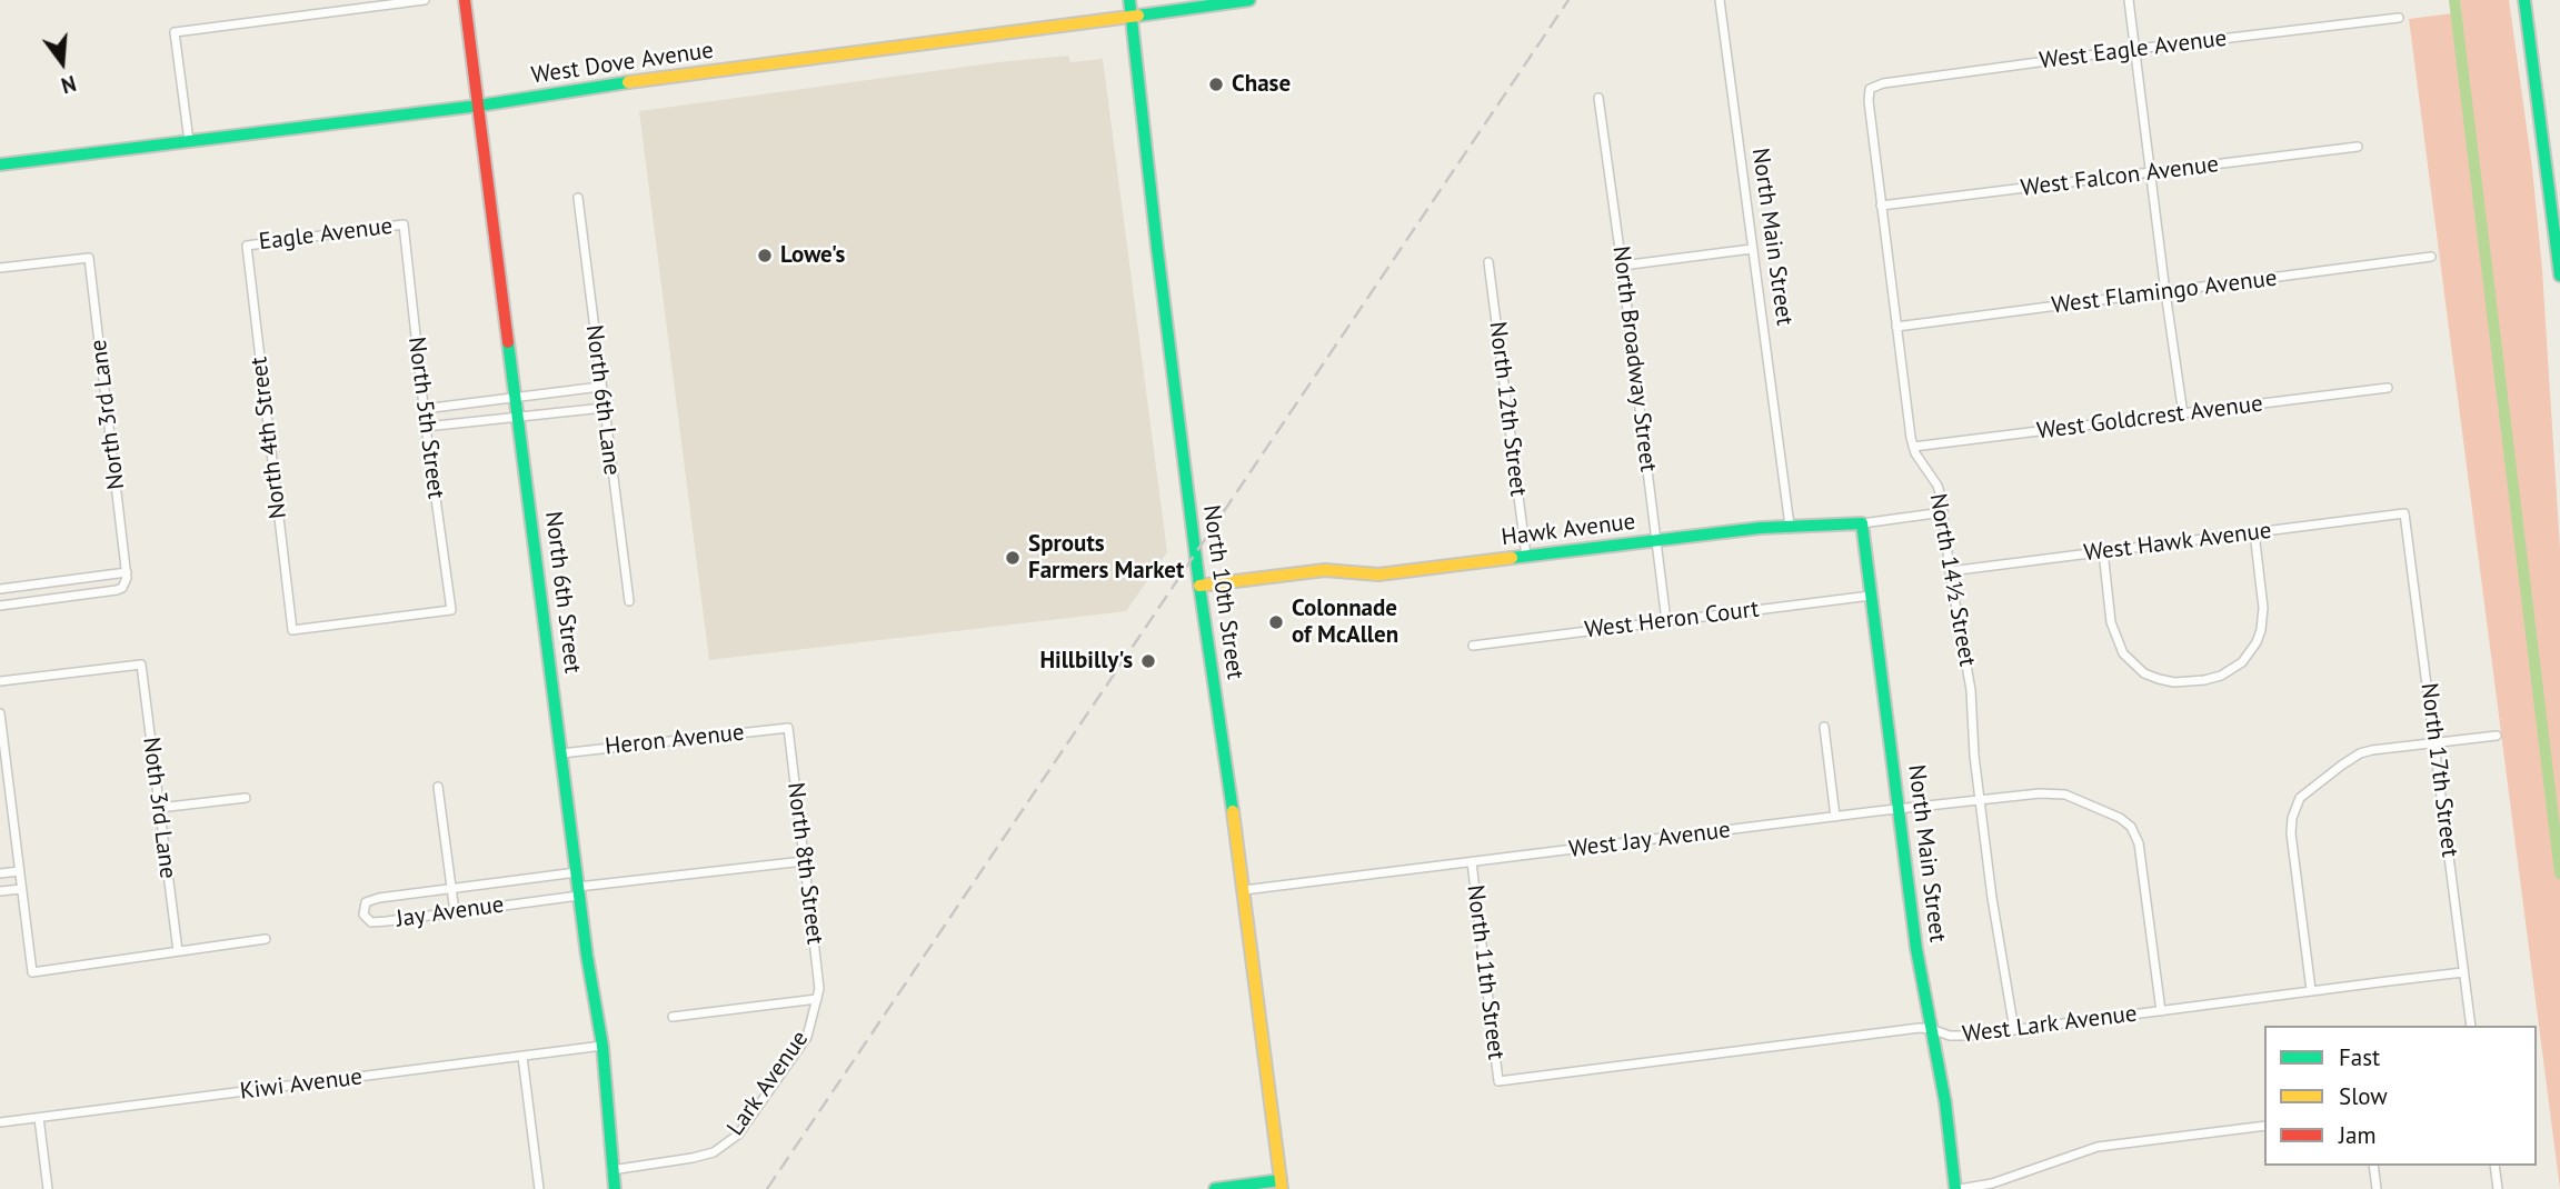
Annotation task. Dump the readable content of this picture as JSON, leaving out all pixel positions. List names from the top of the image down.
{
  "streets": {
    "main road": [
      "West Dove Avenue",
      "North Main Street",
      "Hawk Avenue",
      "North 6th Street",
      "North 10th Street"
    ],
    "street": [
      "West Eagle Avenue",
      "West Falcon Avenue",
      "Eagle Avenue",
      "West Flamingo Avenue",
      "North Broadway Street",
      "North 6th Lane",
      "North 12th Street",
      "North 3rd Lane",
      "North 5th Street",
      "West Goldcrest Avenue",
      "North 4th Street",
      "West Hawk Avenue",
      "North 14½ Street",
      "West Heron Court",
      "Heron Avenue",
      "North 17th Street",
      "Noth 3rd Lane",
      "West Jay Avenue",
      "North 8th Street",
      "Jay Avenue",
      "North 11th Street",
      "West Lark Avenue",
      "Lark Avenue",
      "Kiwi Avenue"
    ]
  },
  "crossings": [
    ["West Eagle Avenue", "North 14½ Street"],
    ["West Dove Avenue", "North 6th Street"],
    ["West Dove Avenue", "North 10th Street"],
    ["West Falcon Avenue", "North 14½ Street"],
    ["Eagle Avenue", "North 5th Street"],
    ["Eagle Avenue", "North 4th Street"],
    ["North Main Street", "Hawk Avenue"],
    ["North Main Street", "West Heron Court"],
    ["North Main Street", "West Jay Avenue"],
    ["North Main Street", "West Lark Avenue"],
    ["West Flamingo Avenue", "North 14½ Street"],
    ["North Broadway Street", "Hawk Avenue"],
    ["North Broadway Street", "West Heron Court"],
    ["North 12th Street", "Hawk Avenue"],
    ["North 5th Street", "North 4th Street"],
    ["West Goldcrest Avenue", "North 14½ Street"],
    ["Hawk Avenue", "North 14½ Street"],
    ["Hawk Avenue", "North 10th Street"],
    ["West Hawk Avenue", "North 14½ Street"],
    ["West Hawk Avenue", "North 17th Street"],
    ["North 14½ Street", "West Jay Avenue"],
    ["North 14½ Street", "West Lark Avenue"],
    ["North 6th Street", "Heron Avenue"],
    ["North 6th Street", "Jay Avenue"],
    ["North 6th Street", "Lark Avenue"],
    ["North 6th Street", "Kiwi Avenue"],
    ["North 10th Street", "West Jay Avenue"],
    ["Heron Avenue", "North 8th Street"],
    ["North 17th Street", "West Lark Avenue"],
    ["West Jay Avenue", "North 11th Street"],
    ["West Jay Avenue", "West Lark Avenue"],
    ["North 8th Street", "Jay Avenue"],
    ["North 8th Street", "Lark Avenue"],
    ["North 11th Street", "West Lark Avenue"]
  ],
  "places": [
    "Chase",
    "Lowe's",
    "Sprouts Farmers Market",
    "Colonnade of McAllen",
    "Hillbilly's"
  ],
  "legend": ["Fast", "Slow", "Jam"],
  "north": "bottom"
}
